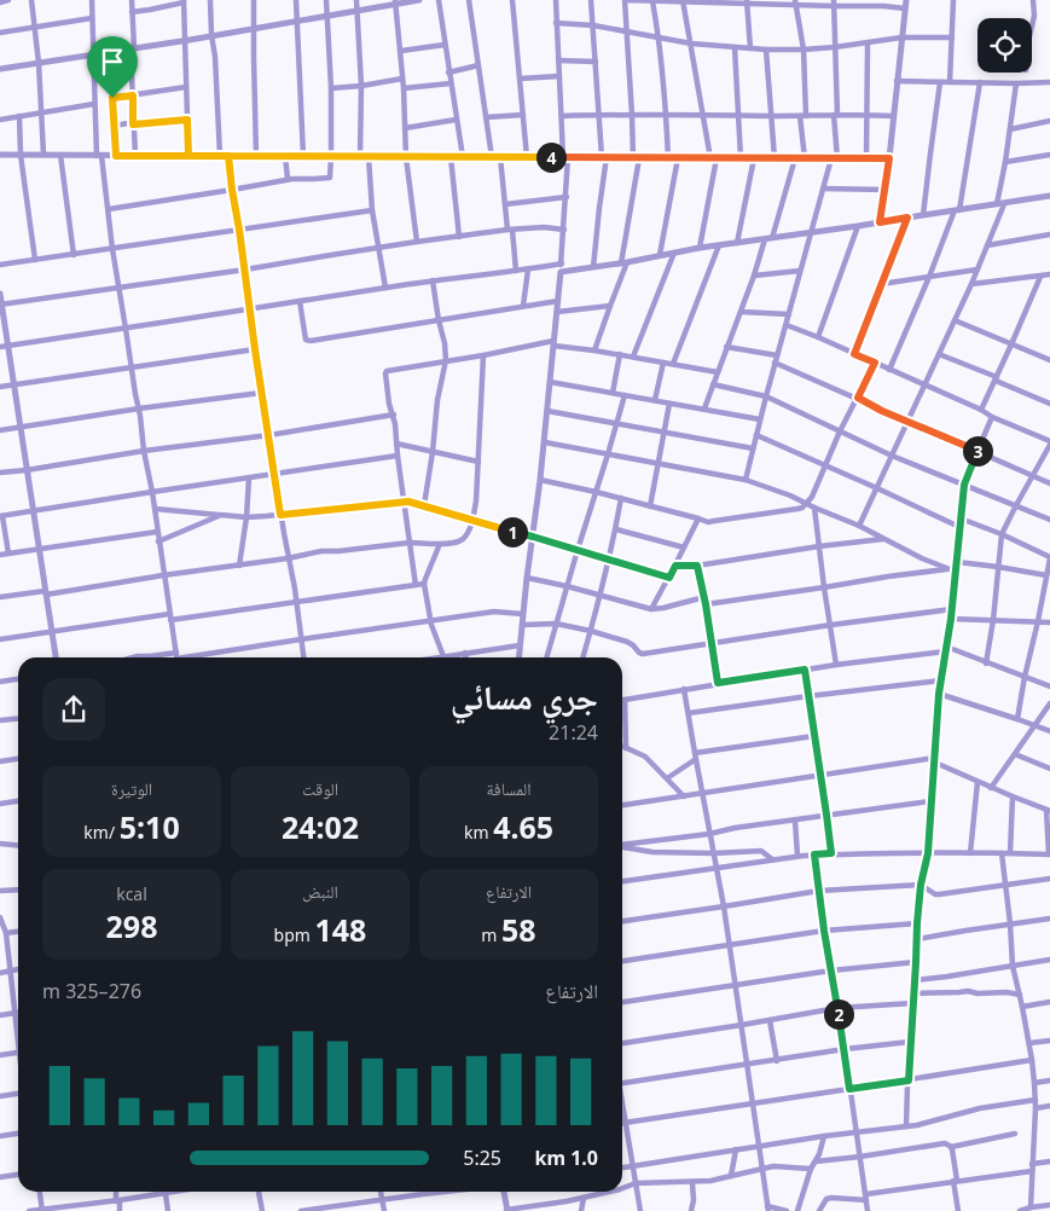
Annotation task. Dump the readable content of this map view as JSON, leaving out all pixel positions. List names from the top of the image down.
{
  "page": {
    "pins": [
      "4",
      "3",
      "1",
      "2"
    ],
    "heading": ["جري مسائي", "21:24"],
    "stats": [
      ["المسافة", "4.65 km"],
      ["الوقت", "24:02"],
      ["الوتيرة", "5:10 /km"],
      ["الارتفاع", "58 m"],
      ["النبض", "148 bpm"],
      ["kcal", "298"]
    ],
    "chart": ["الارتفاع", "276–325 m"],
    "list": [
      {
        "name": "1.0 km",
        "note": "5:25"
      }
    ]
  }
}
